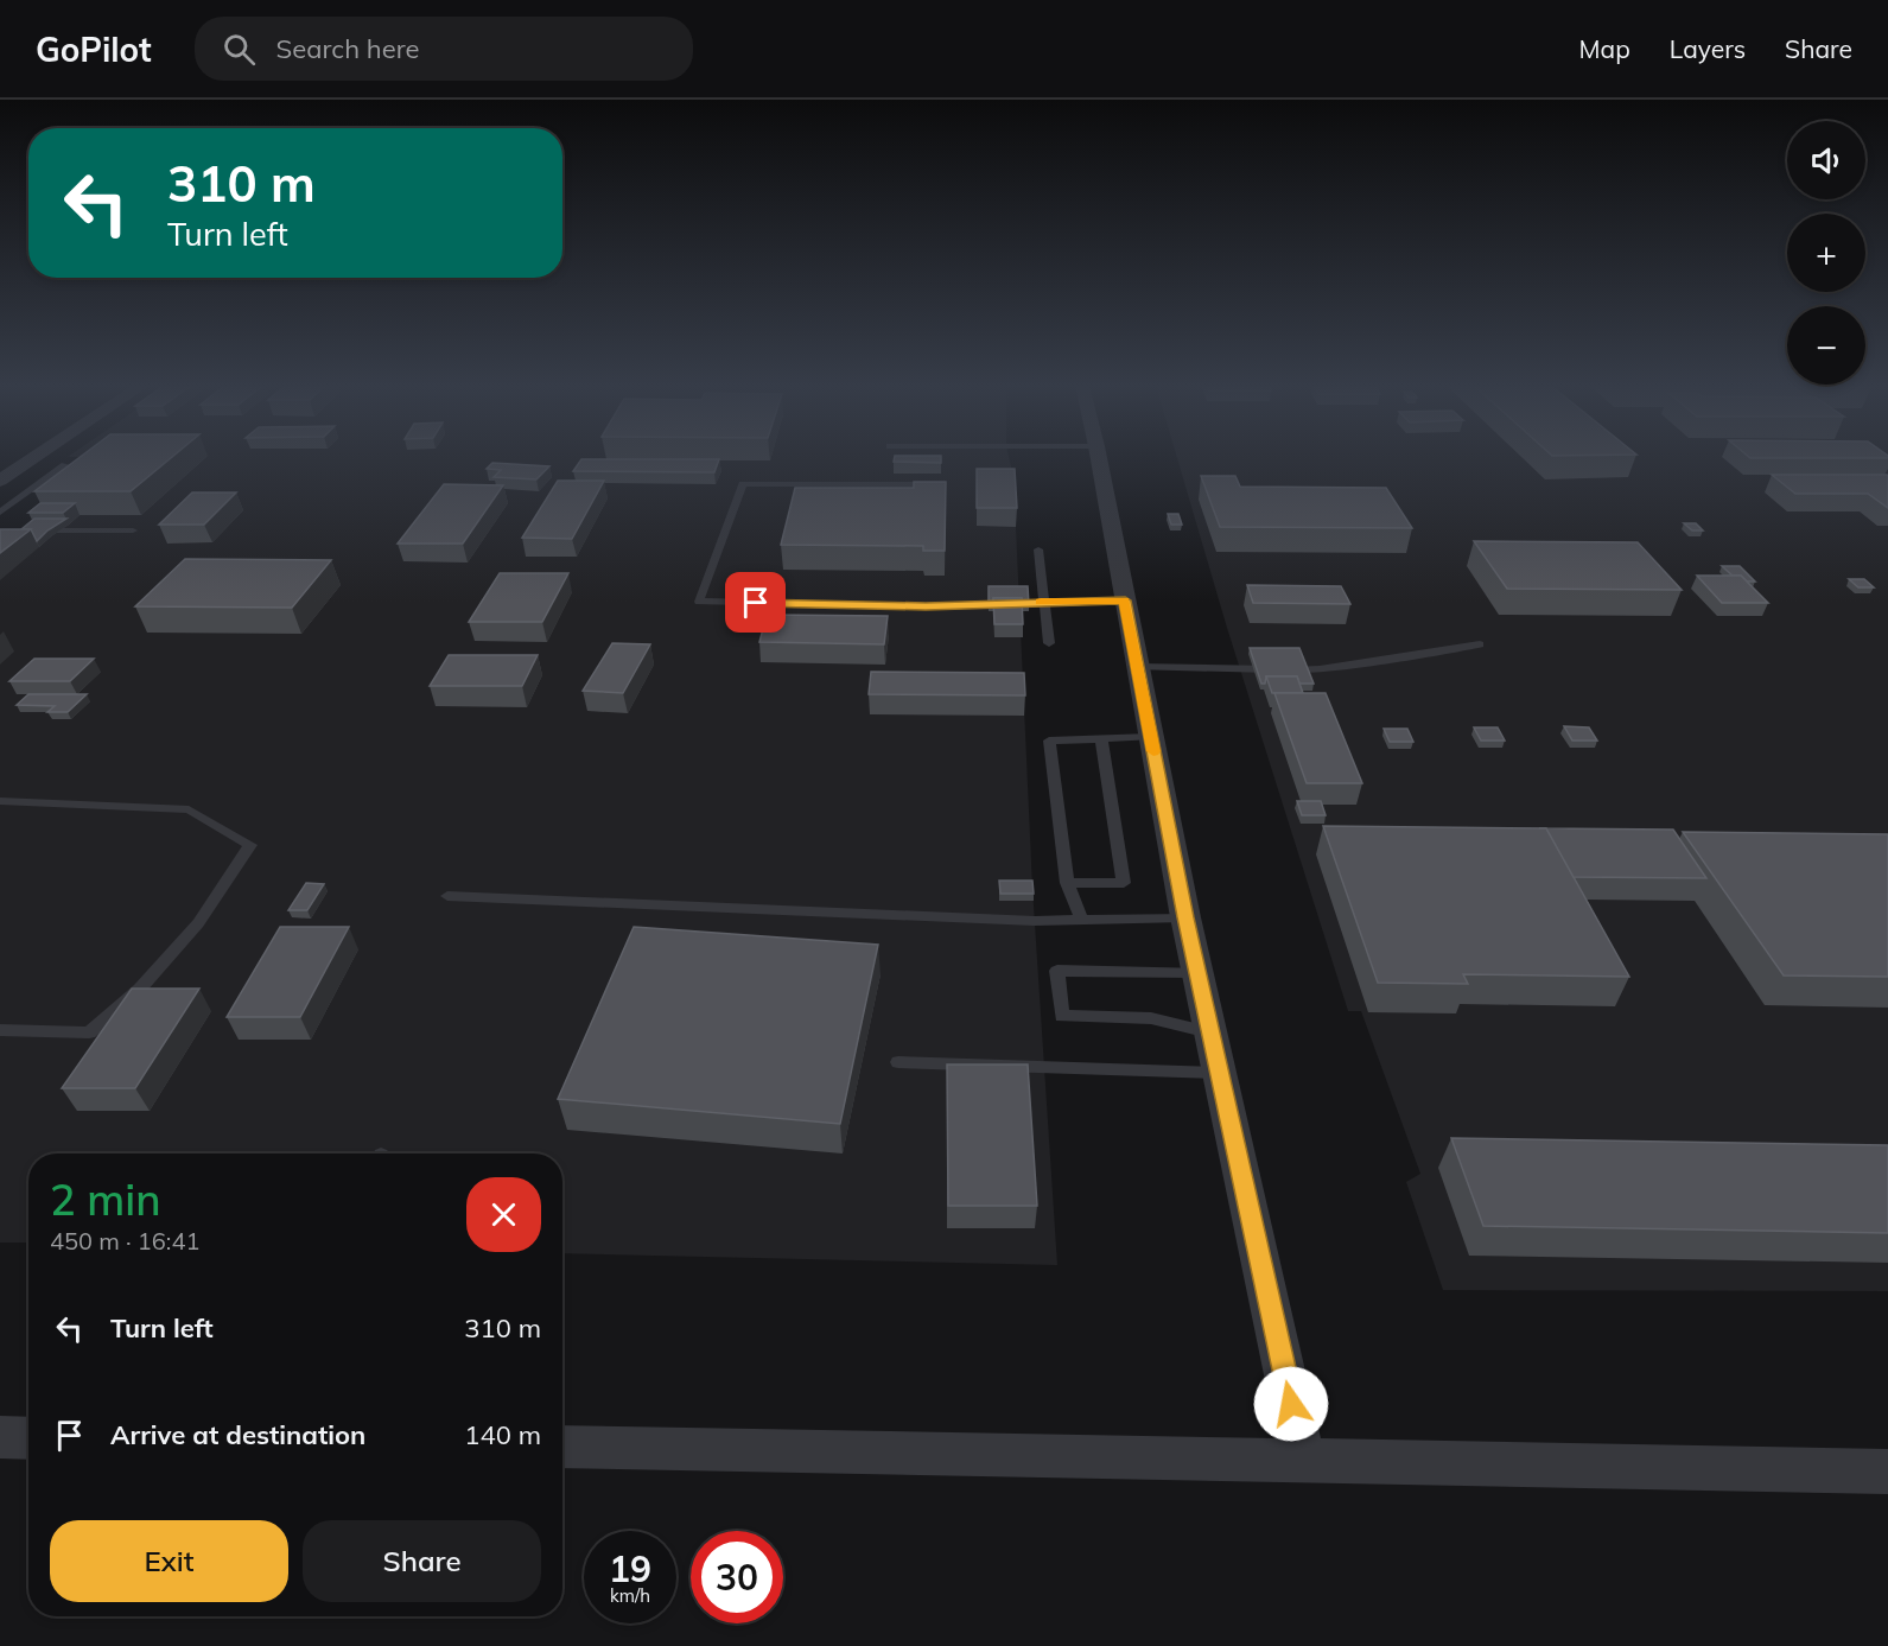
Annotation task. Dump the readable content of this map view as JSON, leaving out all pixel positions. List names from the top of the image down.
{
  "page": {
    "header": "GoPilot",
    "search": "Search here",
    "nav": ["Map", "Layers", "Share"],
    "map_buttons": ["+", "−"],
    "turn": ["310 m", "Turn left"],
    "heading": ["2 min", "450 m · 16:41"],
    "list": [
      {
        "name": "Turn left",
        "value": "310 m"
      },
      {
        "name": "Arrive at destination",
        "value": "140 m"
      }
    ],
    "buttons": ["Exit", "Share"],
    "speed": "19 km/h",
    "limit": "30"
  }
}
